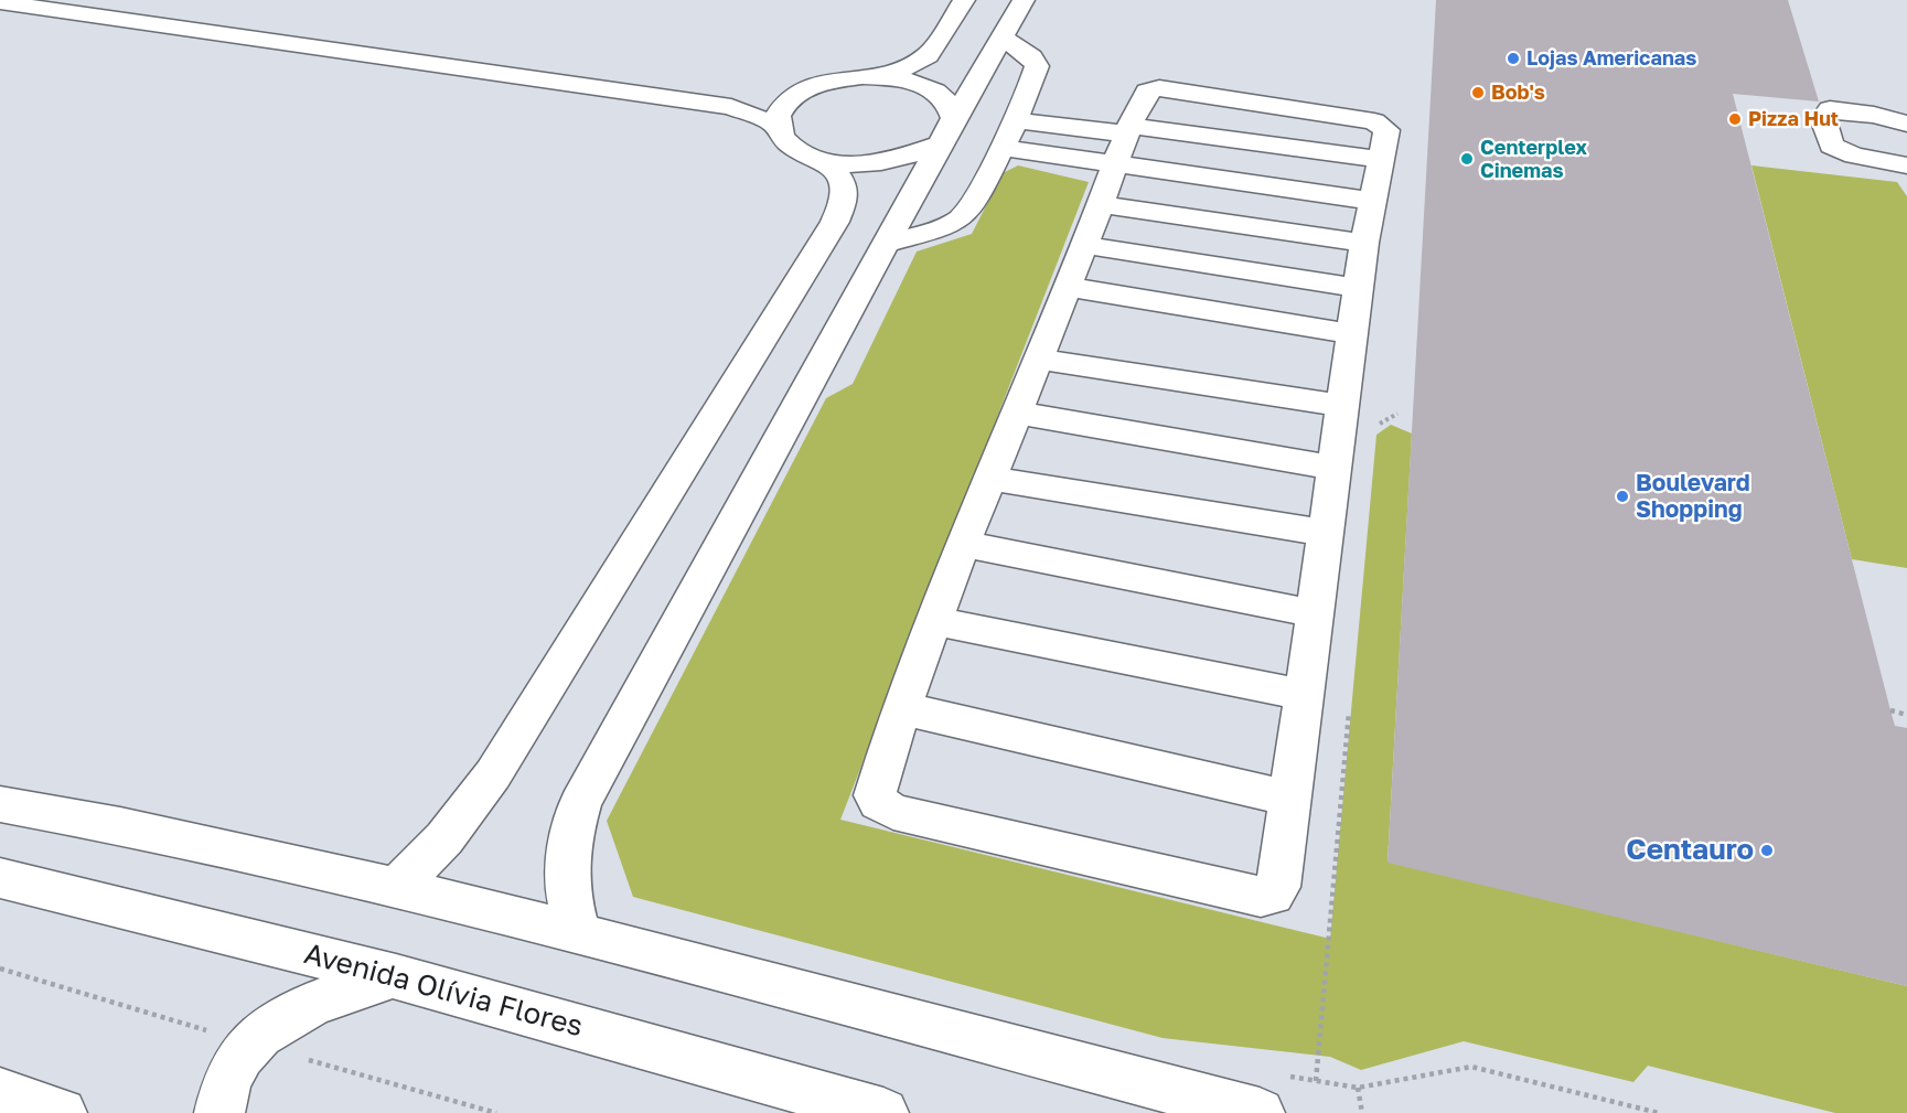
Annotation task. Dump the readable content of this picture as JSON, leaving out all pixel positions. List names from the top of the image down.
{
  "streets": {
    "street": ["Avenida Olívia Flores"]
  },
  "places": [
    "Lojas Americanas",
    "Bob's",
    "Pizza Hut",
    "Centerplex Cinemas",
    "Boulevard Shopping",
    "Centauro"
  ]
}
